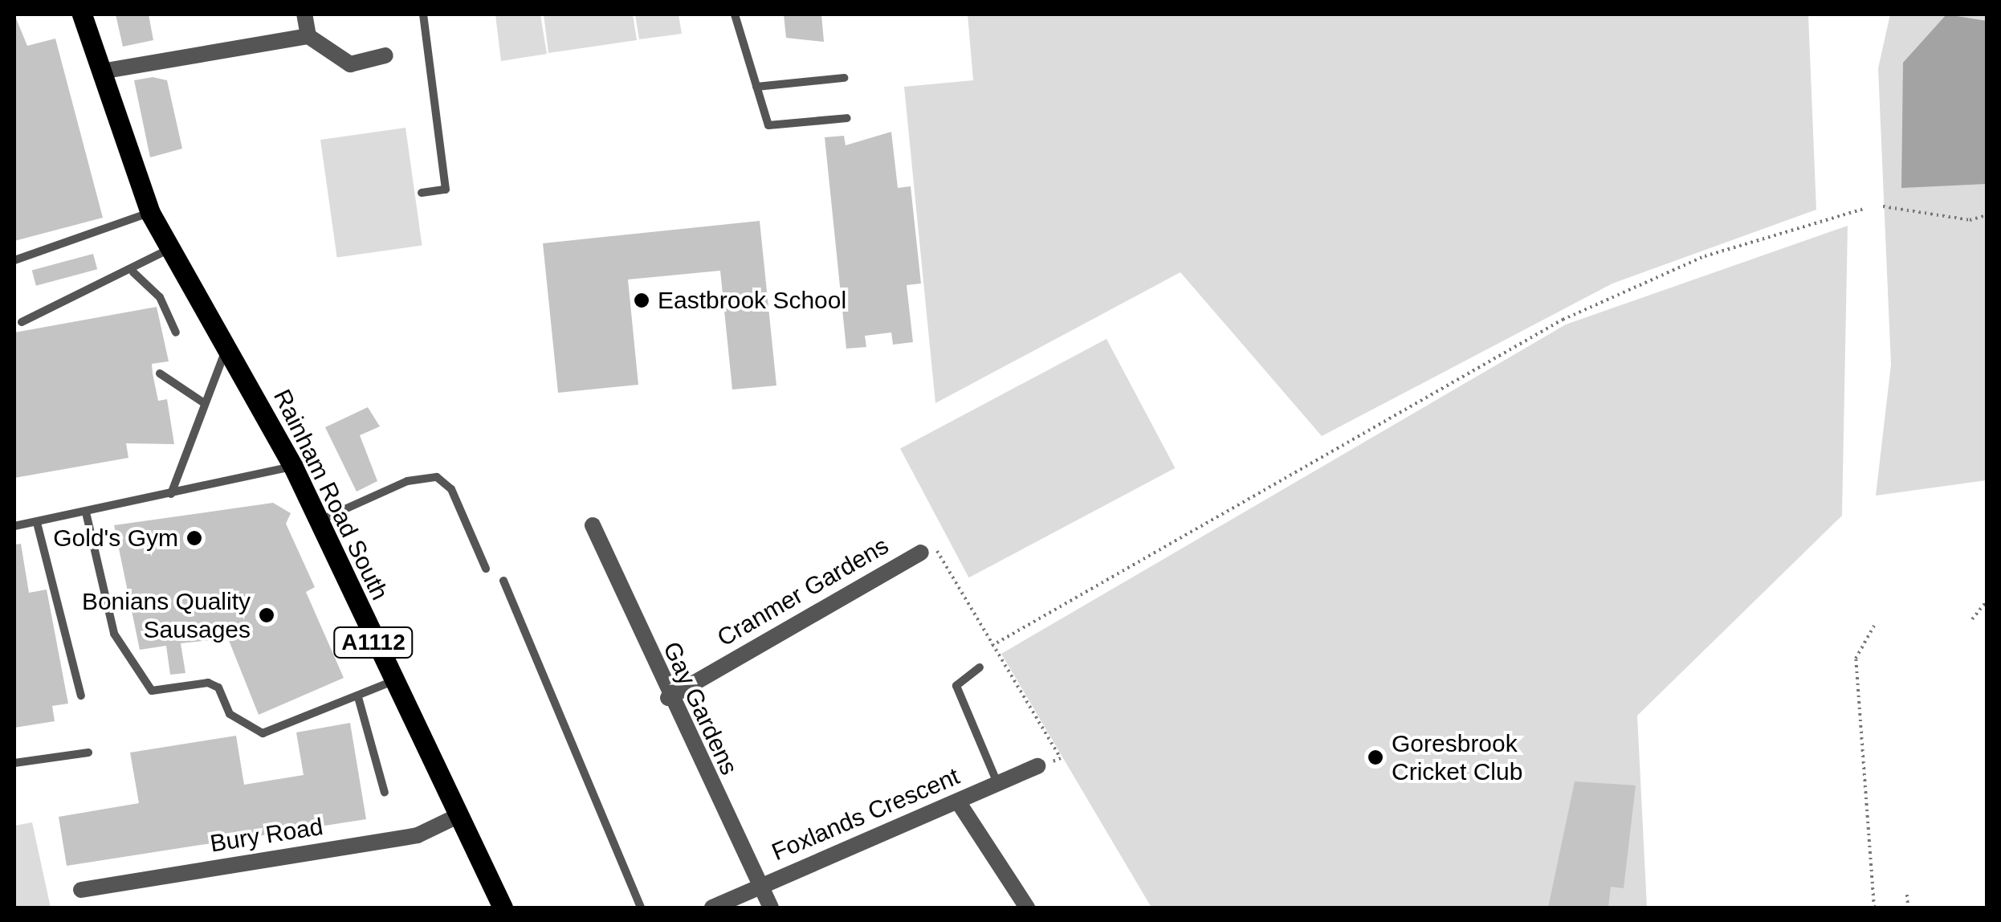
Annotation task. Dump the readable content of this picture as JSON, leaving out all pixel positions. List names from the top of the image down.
{
  "streets": {
    "main road": ["Rainham Road South", "A1112"],
    "street": [
      "Cranmer Gardens",
      "Gay Gardens",
      "Foxlands Crescent",
      "Bury Road"
    ]
  },
  "crossings": [
    ["Rainham Road South", "Bury Road"],
    ["Cranmer Gardens", "Gay Gardens"],
    ["Gay Gardens", "Foxlands Crescent"]
  ],
  "places": [
    "Eastbrook School",
    "Gold's Gym",
    "Bonians Quality Sausages",
    "Goresbrook Cricket Club"
  ]
}
